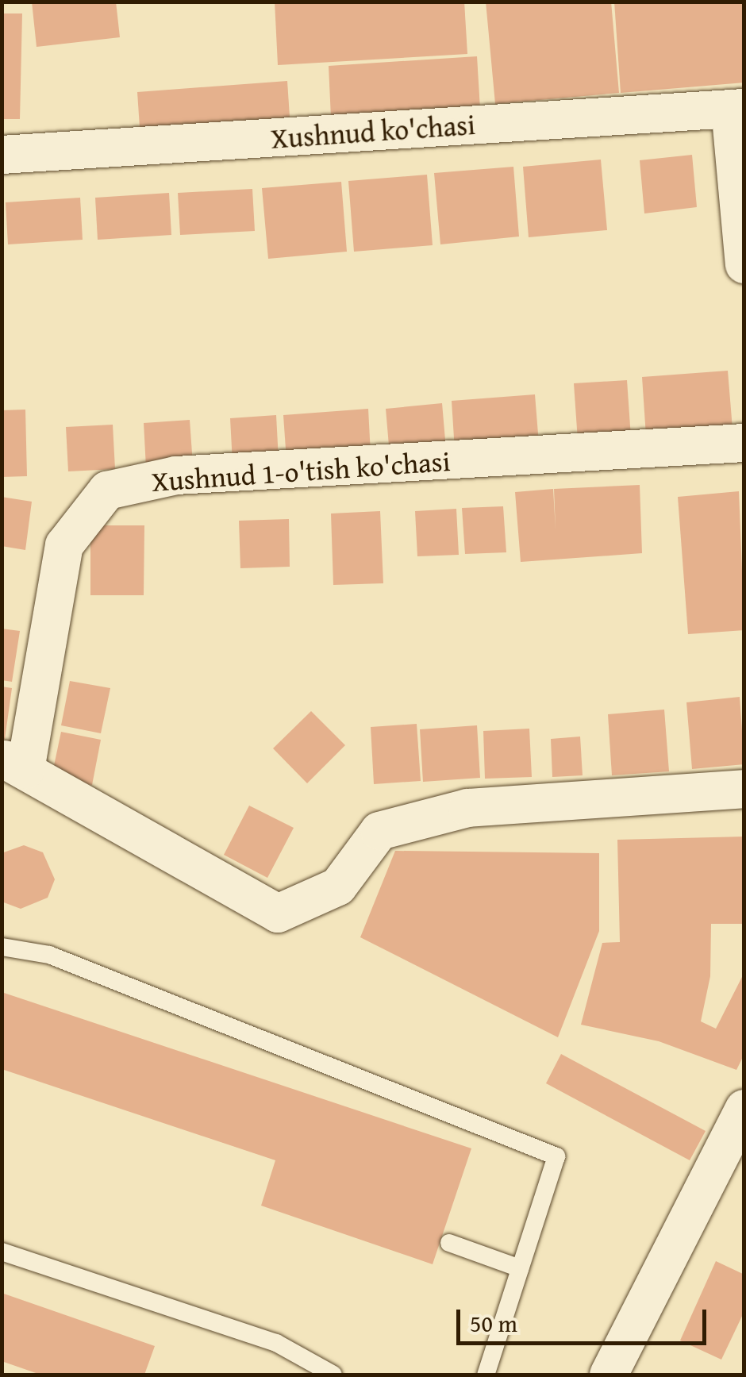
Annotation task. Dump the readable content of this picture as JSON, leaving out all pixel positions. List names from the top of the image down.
{
  "streets": {
    "street": ["Xushnud ko'chasi", "Xushnud 1-o'tish ko'chasi"]
  },
  "scale_bar": "50 m"
}
